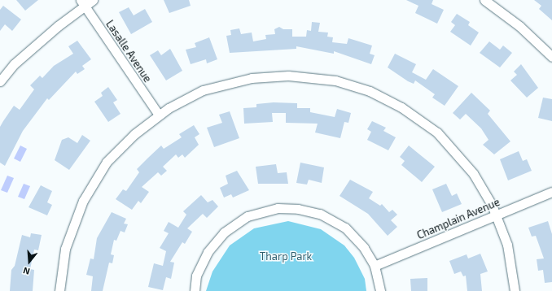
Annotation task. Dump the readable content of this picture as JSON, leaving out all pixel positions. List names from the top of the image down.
{
  "streets": {
    "street": ["Lasalle Avenue", "Champlain Avenue"]
  },
  "parks": ["Tharp Park"],
  "north": "bottom"
}
